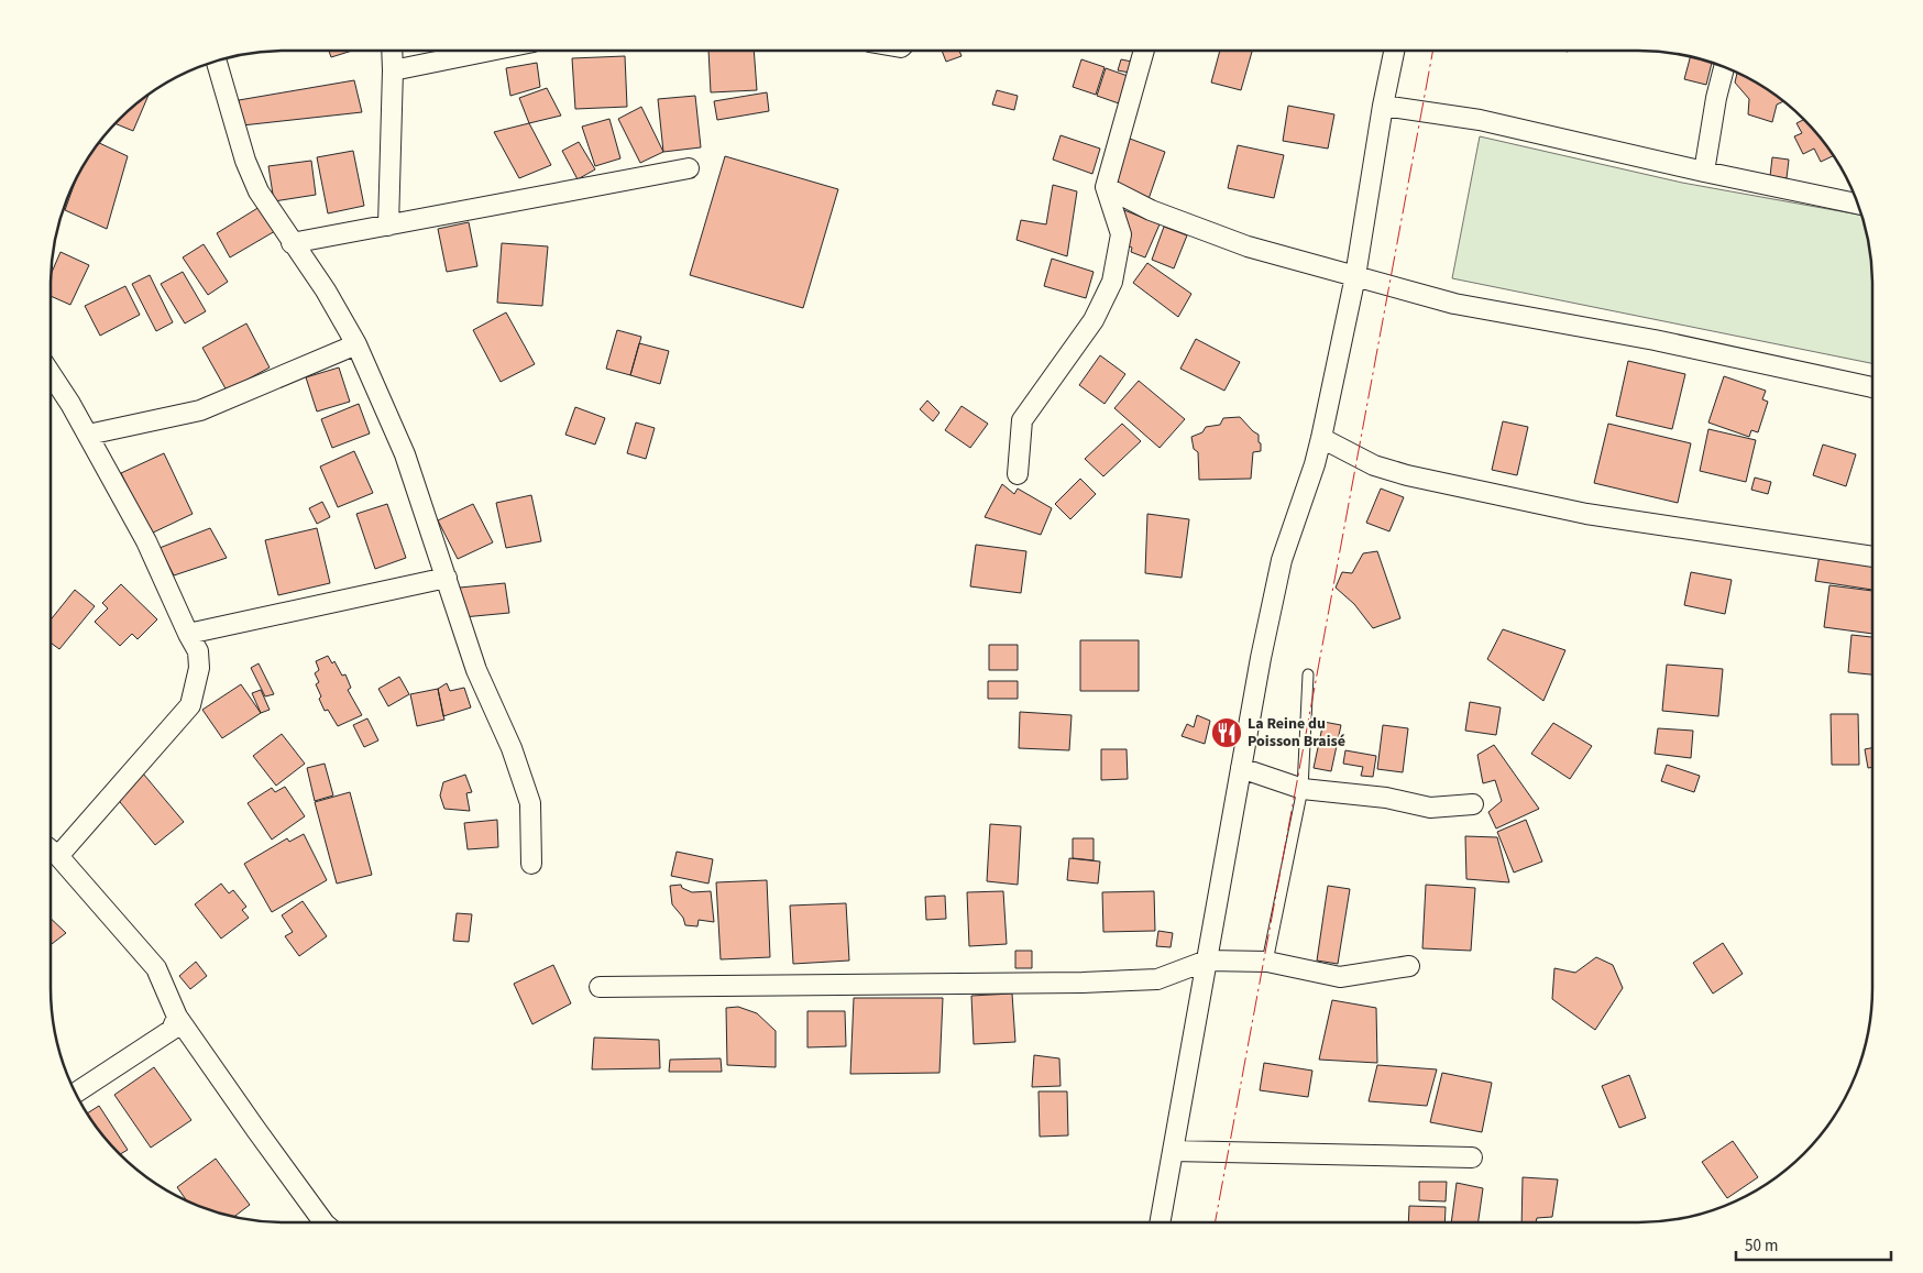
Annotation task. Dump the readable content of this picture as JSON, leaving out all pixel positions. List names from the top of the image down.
{
  "places": {
    "restaurant": ["La Reine du Poisson Braisé"]
  },
  "scale_bar": "50 m"
}
